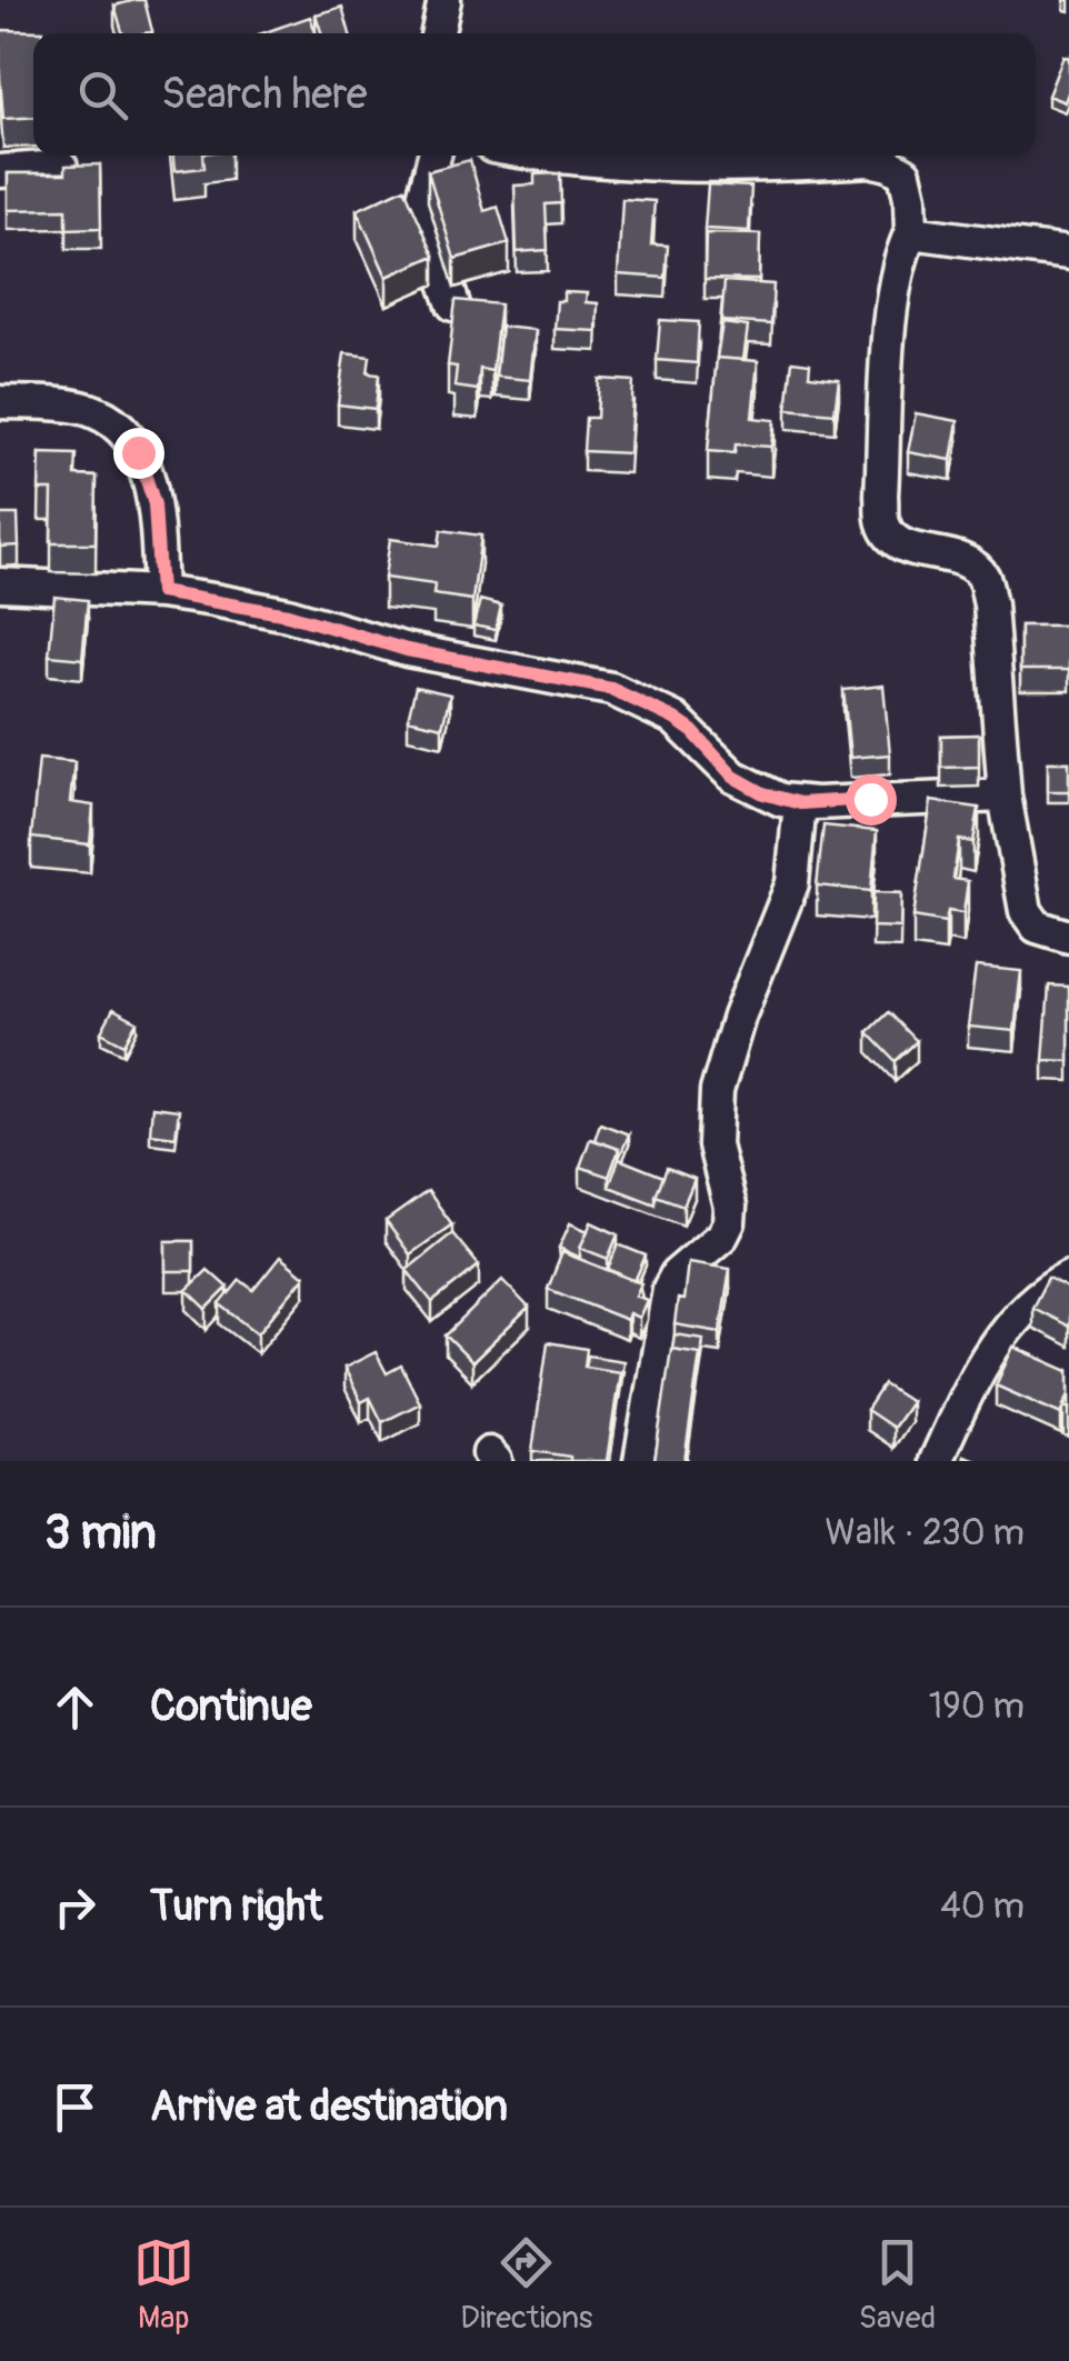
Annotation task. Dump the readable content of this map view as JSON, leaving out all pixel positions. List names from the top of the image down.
{
  "page": {
    "search": "Search here",
    "heading": ["3 min", "Walk · 230 m"],
    "list": [
      ["Continue", "190 m"],
      ["Turn right", "40 m"],
      "Arrive at destination"
    ],
    "nav": ["Map", "Directions", "Saved"]
  }
}
